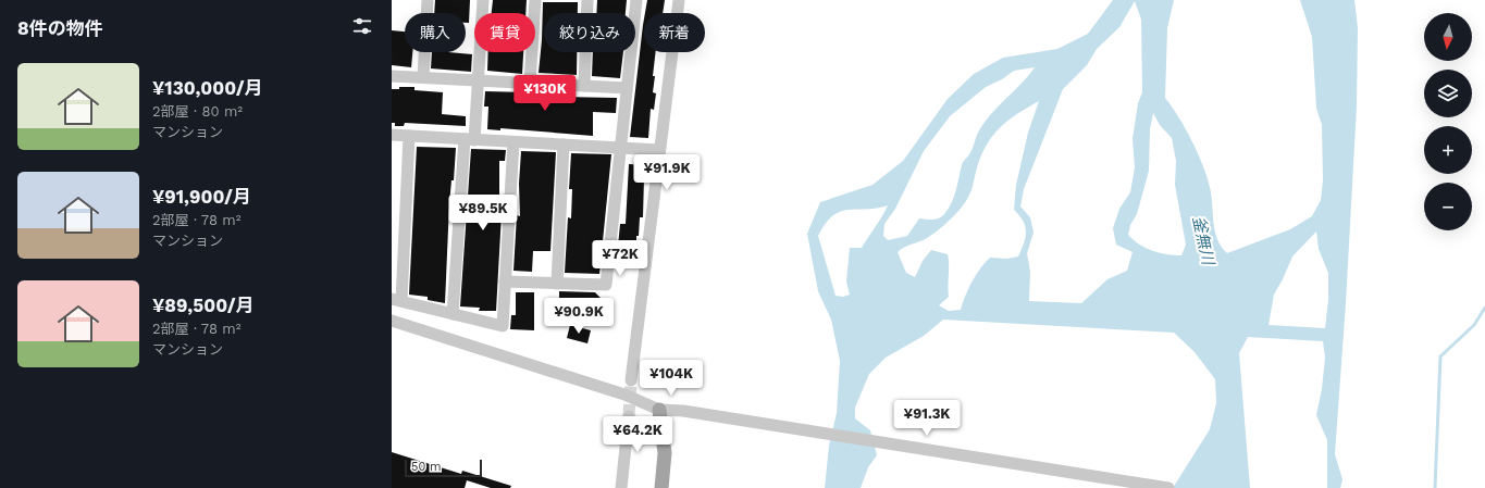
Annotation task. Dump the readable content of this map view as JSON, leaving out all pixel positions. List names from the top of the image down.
{
  "water": ["釜無川"],
  "scale_bar": "50 m",
  "north": "bottom",
  "page": {
    "heading": "8件の物件",
    "map_buttons": ["+", "−"],
    "chip": [
      "購入",
      "賃貸",
      "絞り込み",
      "新着"
    ],
    "list": [
      {
        "name": "¥130,000/月",
        "note": "2部屋 · 80 m² · マンション"
      },
      {
        "name": "¥91,900/月",
        "note": "2部屋 · 78 m² · マンション"
      },
      {
        "name": "¥89,500/月",
        "note": "2部屋 · 78 m² · マンション"
      }
    ],
    "price": [
      "¥130K",
      "¥91.9K",
      "¥89.5K",
      "¥72K",
      "¥90.9K",
      "¥104K",
      "¥91.3K",
      "¥64.2K"
    ],
    "scale": "50 m"
  }
}
